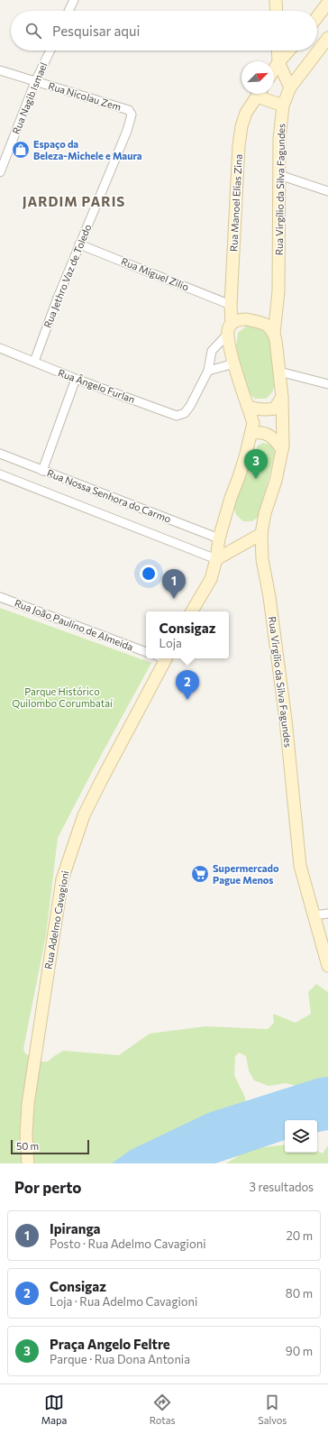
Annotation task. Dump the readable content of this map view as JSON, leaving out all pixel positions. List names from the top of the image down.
{
  "streets": {
    "street": [
      "Rua Nicolau Zem",
      "Rua Nagib Ismael",
      "Rua Virgílio da Silva Fagundes",
      "Rua Manoel Elias Zina",
      "Rua Miguel Zilio",
      "Rua Jethro Vaz de Toledo",
      "Rua Ângelo Furlan",
      "Rua Nossa Senhora do Carmo",
      "Rua João Paulino de Almeida",
      "Rua Adelmo Cavagioni"
    ]
  },
  "crossings": [
    ["Rua Nicolau Zem", "Rua Nagib Ismael"],
    ["Rua Nicolau Zem", "Rua Jethro Vaz de Toledo"],
    ["Rua Manoel Elias Zina", "Rua Miguel Zilio"],
    ["Rua Manoel Elias Zina", "Rua Nossa Senhora do Carmo"],
    ["Rua Miguel Zilio", "Rua Jethro Vaz de Toledo"],
    ["Rua Jethro Vaz de Toledo", "Rua Ângelo Furlan"]
  ],
  "districts": ["JARDIM PARIS"],
  "parks": ["Parque Histórico Quilombo Corumbataí"],
  "places": {
    "shop": ["Espaço da Beleza-Michele e Maura"],
    "supermarket": ["Supermercado Pague Menos"]
  },
  "scale_bar": "50 m",
  "north": "top right",
  "page": {
    "search": "Pesquisar aqui",
    "pins": ["3", "1", "2"],
    "popup": ["Consigaz", "Loja"],
    "scale": "50 m",
    "heading": ["Por perto", "3 resultados"],
    "list": [
      {
        "mark": "1",
        "name": "Ipiranga",
        "note": "Posto · Rua Adelmo Cavagioni",
        "value": "20 m"
      },
      {
        "mark": "2",
        "name": "Consigaz",
        "note": "Loja · Rua Adelmo Cavagioni",
        "value": "80 m"
      },
      {
        "mark": "3",
        "name": "Praça Angelo Feltre",
        "note": "Parque · Rua Dona Antonia",
        "value": "90 m"
      }
    ],
    "nav": ["Mapa", "Rotas", "Salvos"]
  }
}
